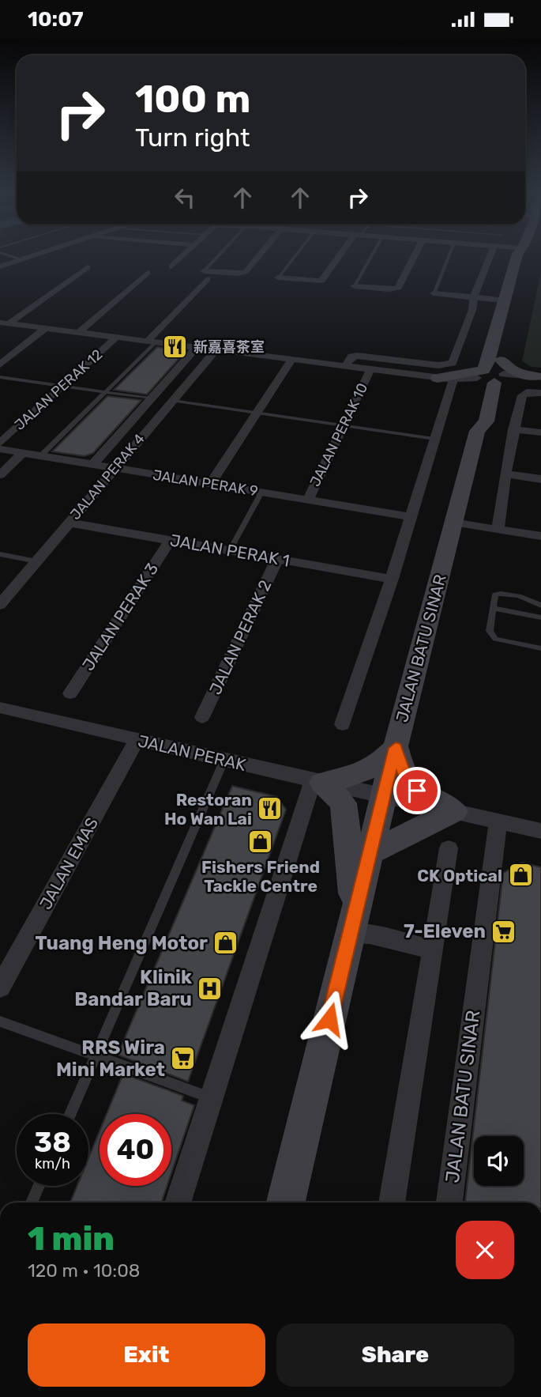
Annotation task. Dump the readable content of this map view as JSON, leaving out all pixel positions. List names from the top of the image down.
{
  "streets": {
    "street": [
      "JALAN PERAK 12",
      "JALAN PERAK 10",
      "JALAN PERAK 4",
      "JALAN PERAK 9",
      "JALAN PERAK 1",
      "JALAN PERAK 3",
      "JALAN PERAK 2",
      "JALAN BATU SINAR",
      "JALAN PERAK",
      "JALAN EMAS"
    ]
  },
  "crossings": [
    ["JALAN PERAK 10", "JALAN PERAK 9"],
    ["JALAN PERAK 4", "JALAN PERAK 9"],
    ["JALAN PERAK 4", "JALAN PERAK 1"],
    ["JALAN PERAK 1", "JALAN PERAK 3"],
    ["JALAN PERAK 1", "JALAN PERAK 2"],
    ["JALAN BATU SINAR", "JALAN PERAK"],
    ["JALAN PERAK", "JALAN EMAS"]
  ],
  "places": {
    "restaurant": ["新嘉喜茶室", "Restoran Ho Wan Lai"],
    "shop": ["Fishers Friend Tackle Centre", "CK Optical", "Tuang Heng Motor"],
    "supermarket": ["7-Eleven", "RRS Wira Mini Market"],
    "hospital": ["Klinik Bandar Baru"]
  },
  "page": {
    "status": "10:07",
    "turn": ["100 m", "Turn right"],
    "speed": "38 km/h",
    "limit": "40",
    "heading": ["1 min", "120 m · 10:08"],
    "buttons": ["Exit", "Share"]
  }
}
